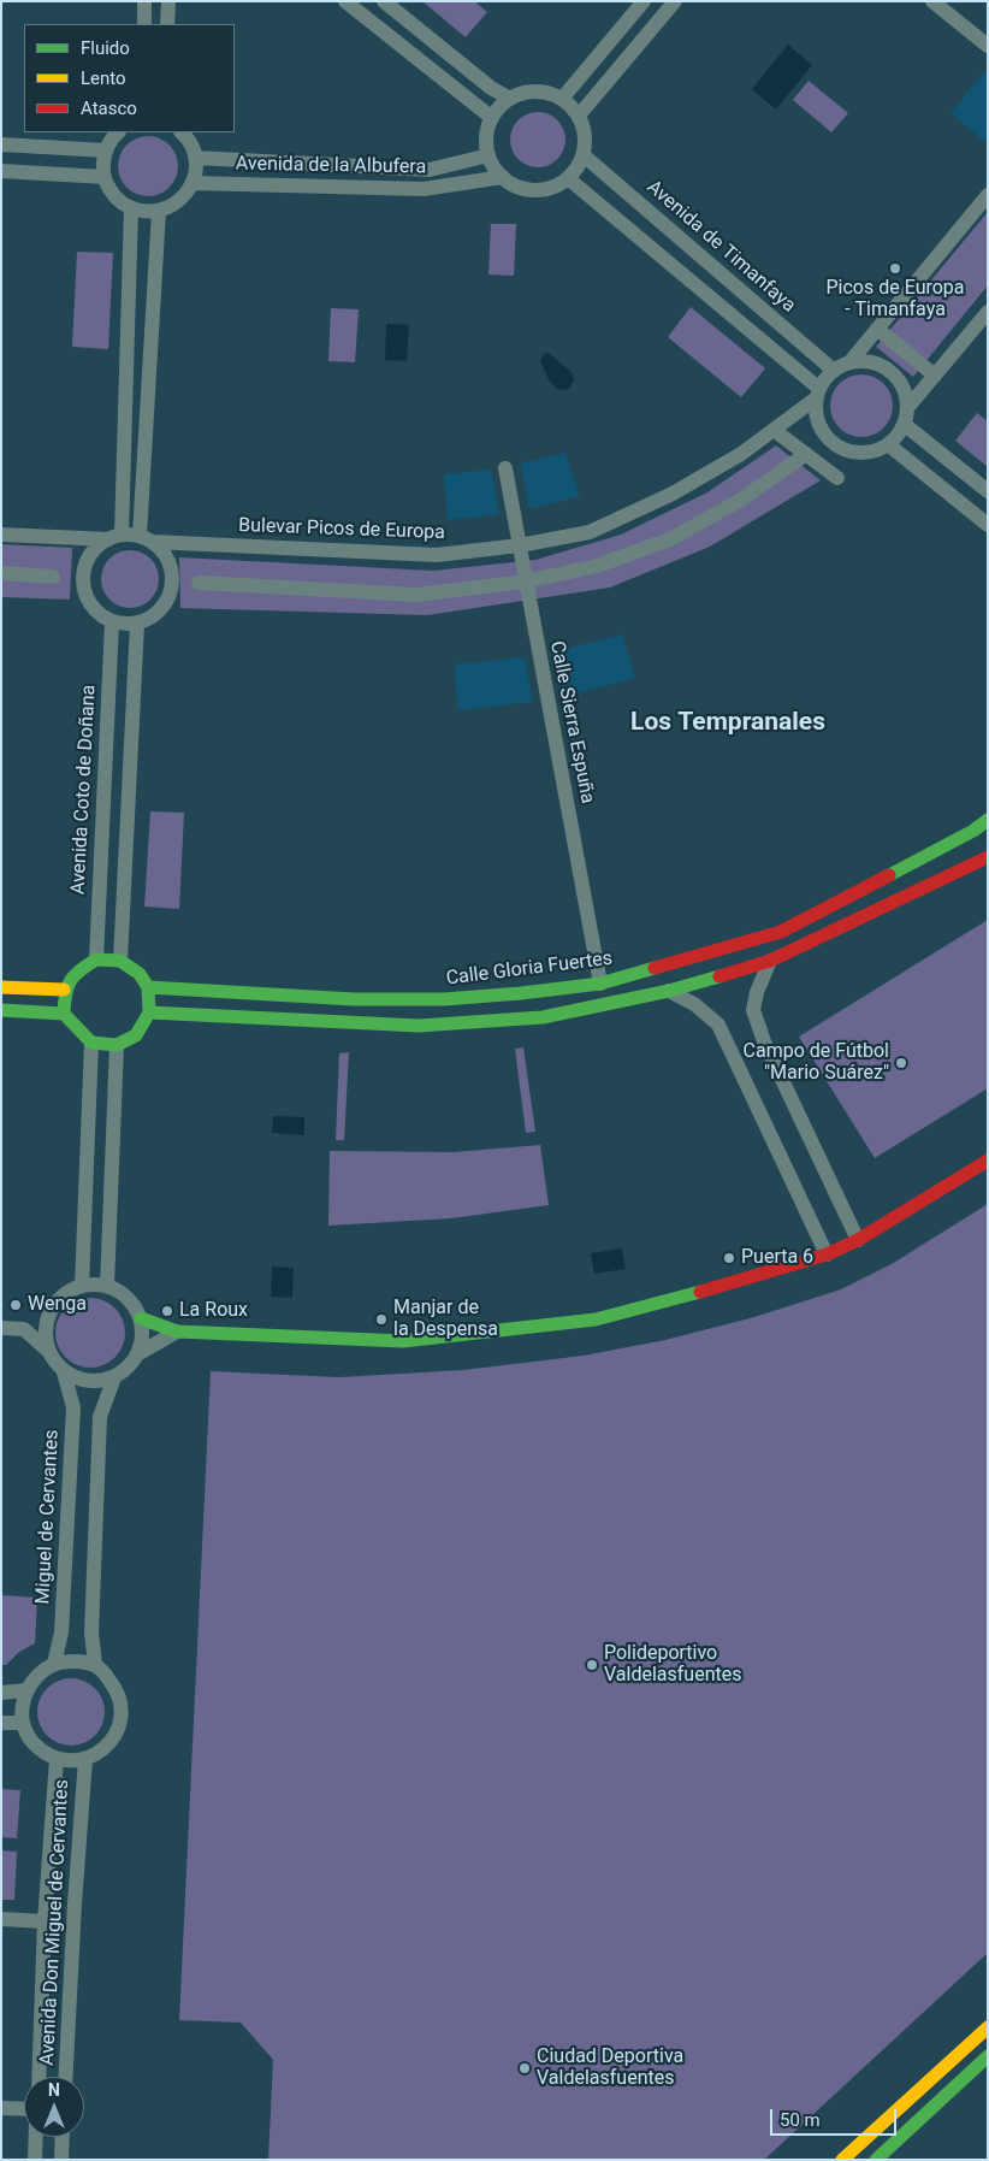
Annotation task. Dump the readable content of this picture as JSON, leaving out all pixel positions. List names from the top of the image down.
{
  "streets": {
    "main road": ["Calle Gloria Fuertes"],
    "street": [
      "Avenida de la Albufera",
      "Avenida de Timanfaya",
      "Bulevar Picos de Europa",
      "Calle Sierra Espuña",
      "Avenida Coto de Doñana",
      "Miguel de Cervantes",
      "Avenida Don Miguel de Cervantes"
    ]
  },
  "crossings": [
    ["Avenida de la Albufera", "Avenida de Timanfaya"],
    ["Avenida de Timanfaya", "Bulevar Picos de Europa"],
    ["Bulevar Picos de Europa", "Calle Sierra Espuña"],
    ["Bulevar Picos de Europa", "Avenida Coto de Doñana"],
    ["Calle Sierra Espuña", "Calle Gloria Fuertes"],
    ["Avenida Coto de Doñana", "Calle Gloria Fuertes"],
    ["Miguel de Cervantes", "Avenida Don Miguel de Cervantes"]
  ],
  "districts": ["Los Tempranales"],
  "places": [
    "Picos de Europa - Timanfaya",
    "Campo de Fútbol \"Mario Suárez\"",
    "Puerta 6",
    "Wenga",
    "La Roux",
    "Manjar de la Despensa",
    "Polideportivo Valdelasfuentes",
    "Ciudad Deportiva Valdelasfuentes"
  ],
  "legend": ["Fluido", "Lento", "Atasco"],
  "scale_bar": "50 m",
  "north": "top"
}
